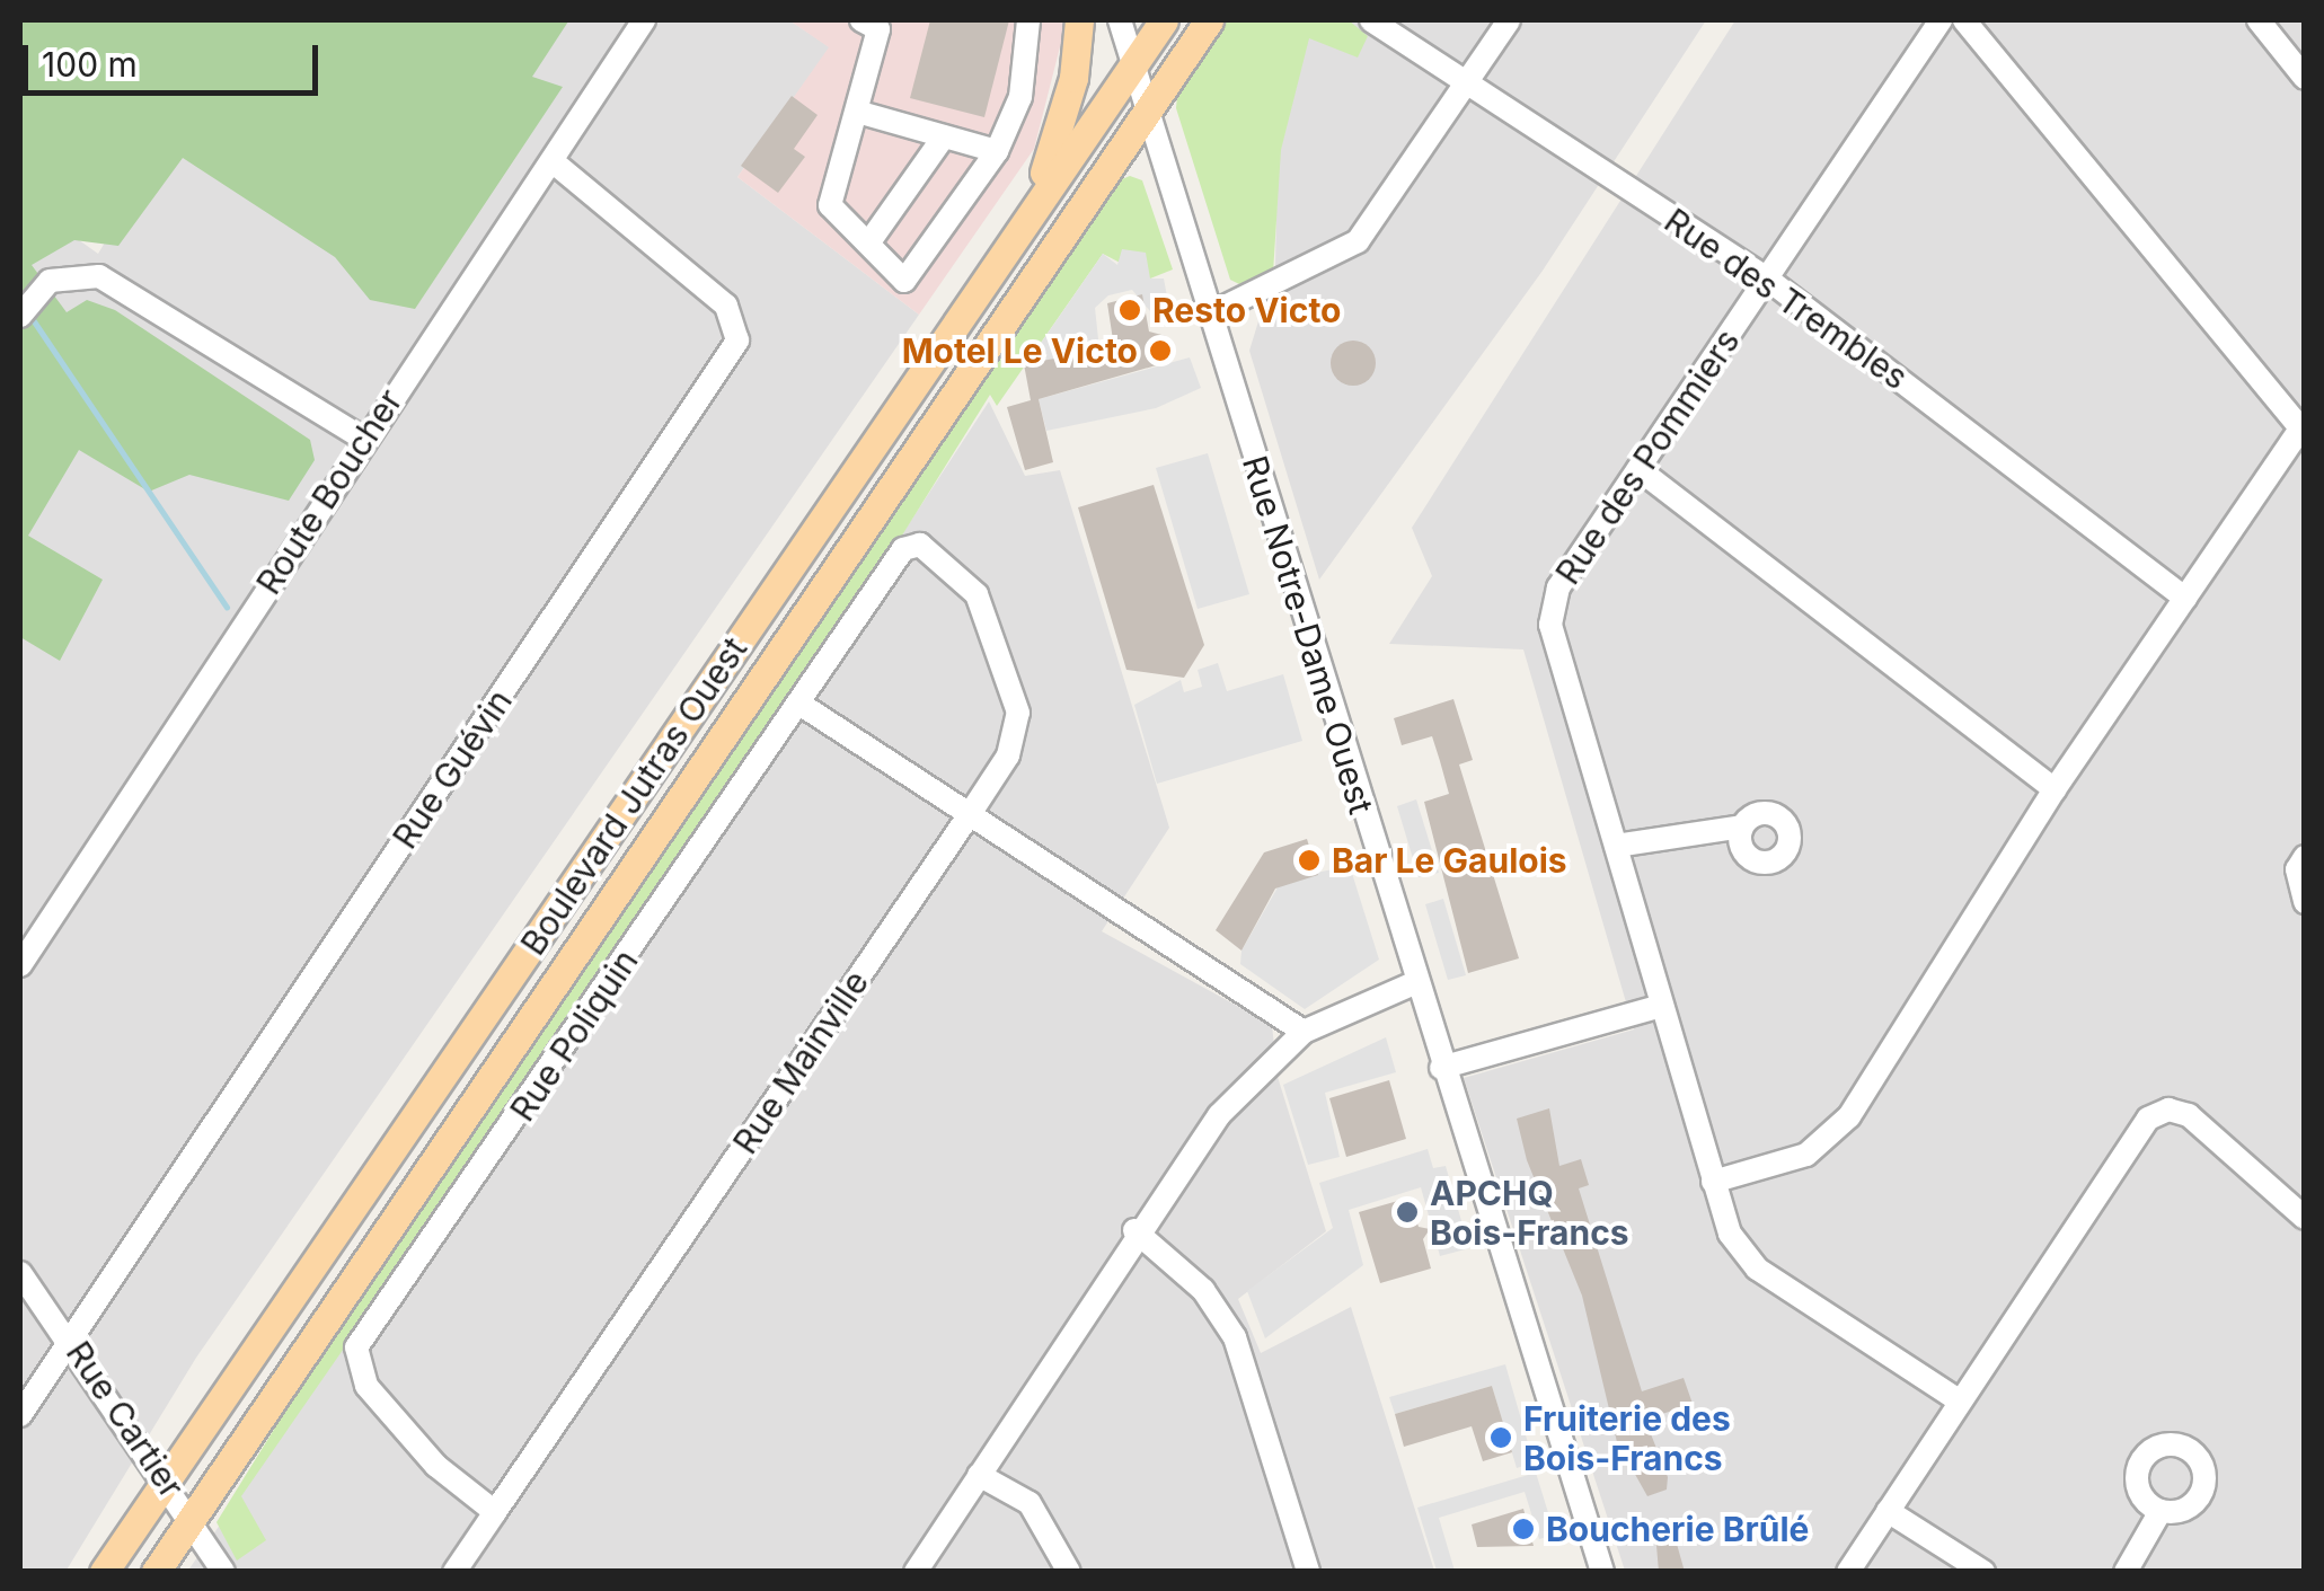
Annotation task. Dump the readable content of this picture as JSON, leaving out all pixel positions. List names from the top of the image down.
{
  "streets": {
    "main road": ["Boulevard Jutras Ouest"],
    "street": [
      "Rue des Trembles",
      "Rue des Pommiers",
      "Route Boucher",
      "Rue Notre-Dame Ouest",
      "Rue Guévin",
      "Rue Poliquin",
      "Rue Mainville",
      "Rue Cartier"
    ]
  },
  "crossings": [
    ["Rue des Trembles", "Rue des Pommiers"],
    ["Route Boucher", "Rue Guévin"],
    ["Rue Notre-Dame Ouest", "Boulevard Jutras Ouest"],
    ["Rue Guévin", "Rue Cartier"],
    ["Boulevard Jutras Ouest", "Rue Cartier"],
    ["Rue Poliquin", "Rue Mainville"]
  ],
  "places": [
    "Resto Victo",
    "Motel Le Victo",
    "Bar Le Gaulois",
    "APCHQ Bois-Francs",
    "Fruiterie des Bois-Francs",
    "Boucherie Brûlé"
  ],
  "scale_bar": "100 m"
}
